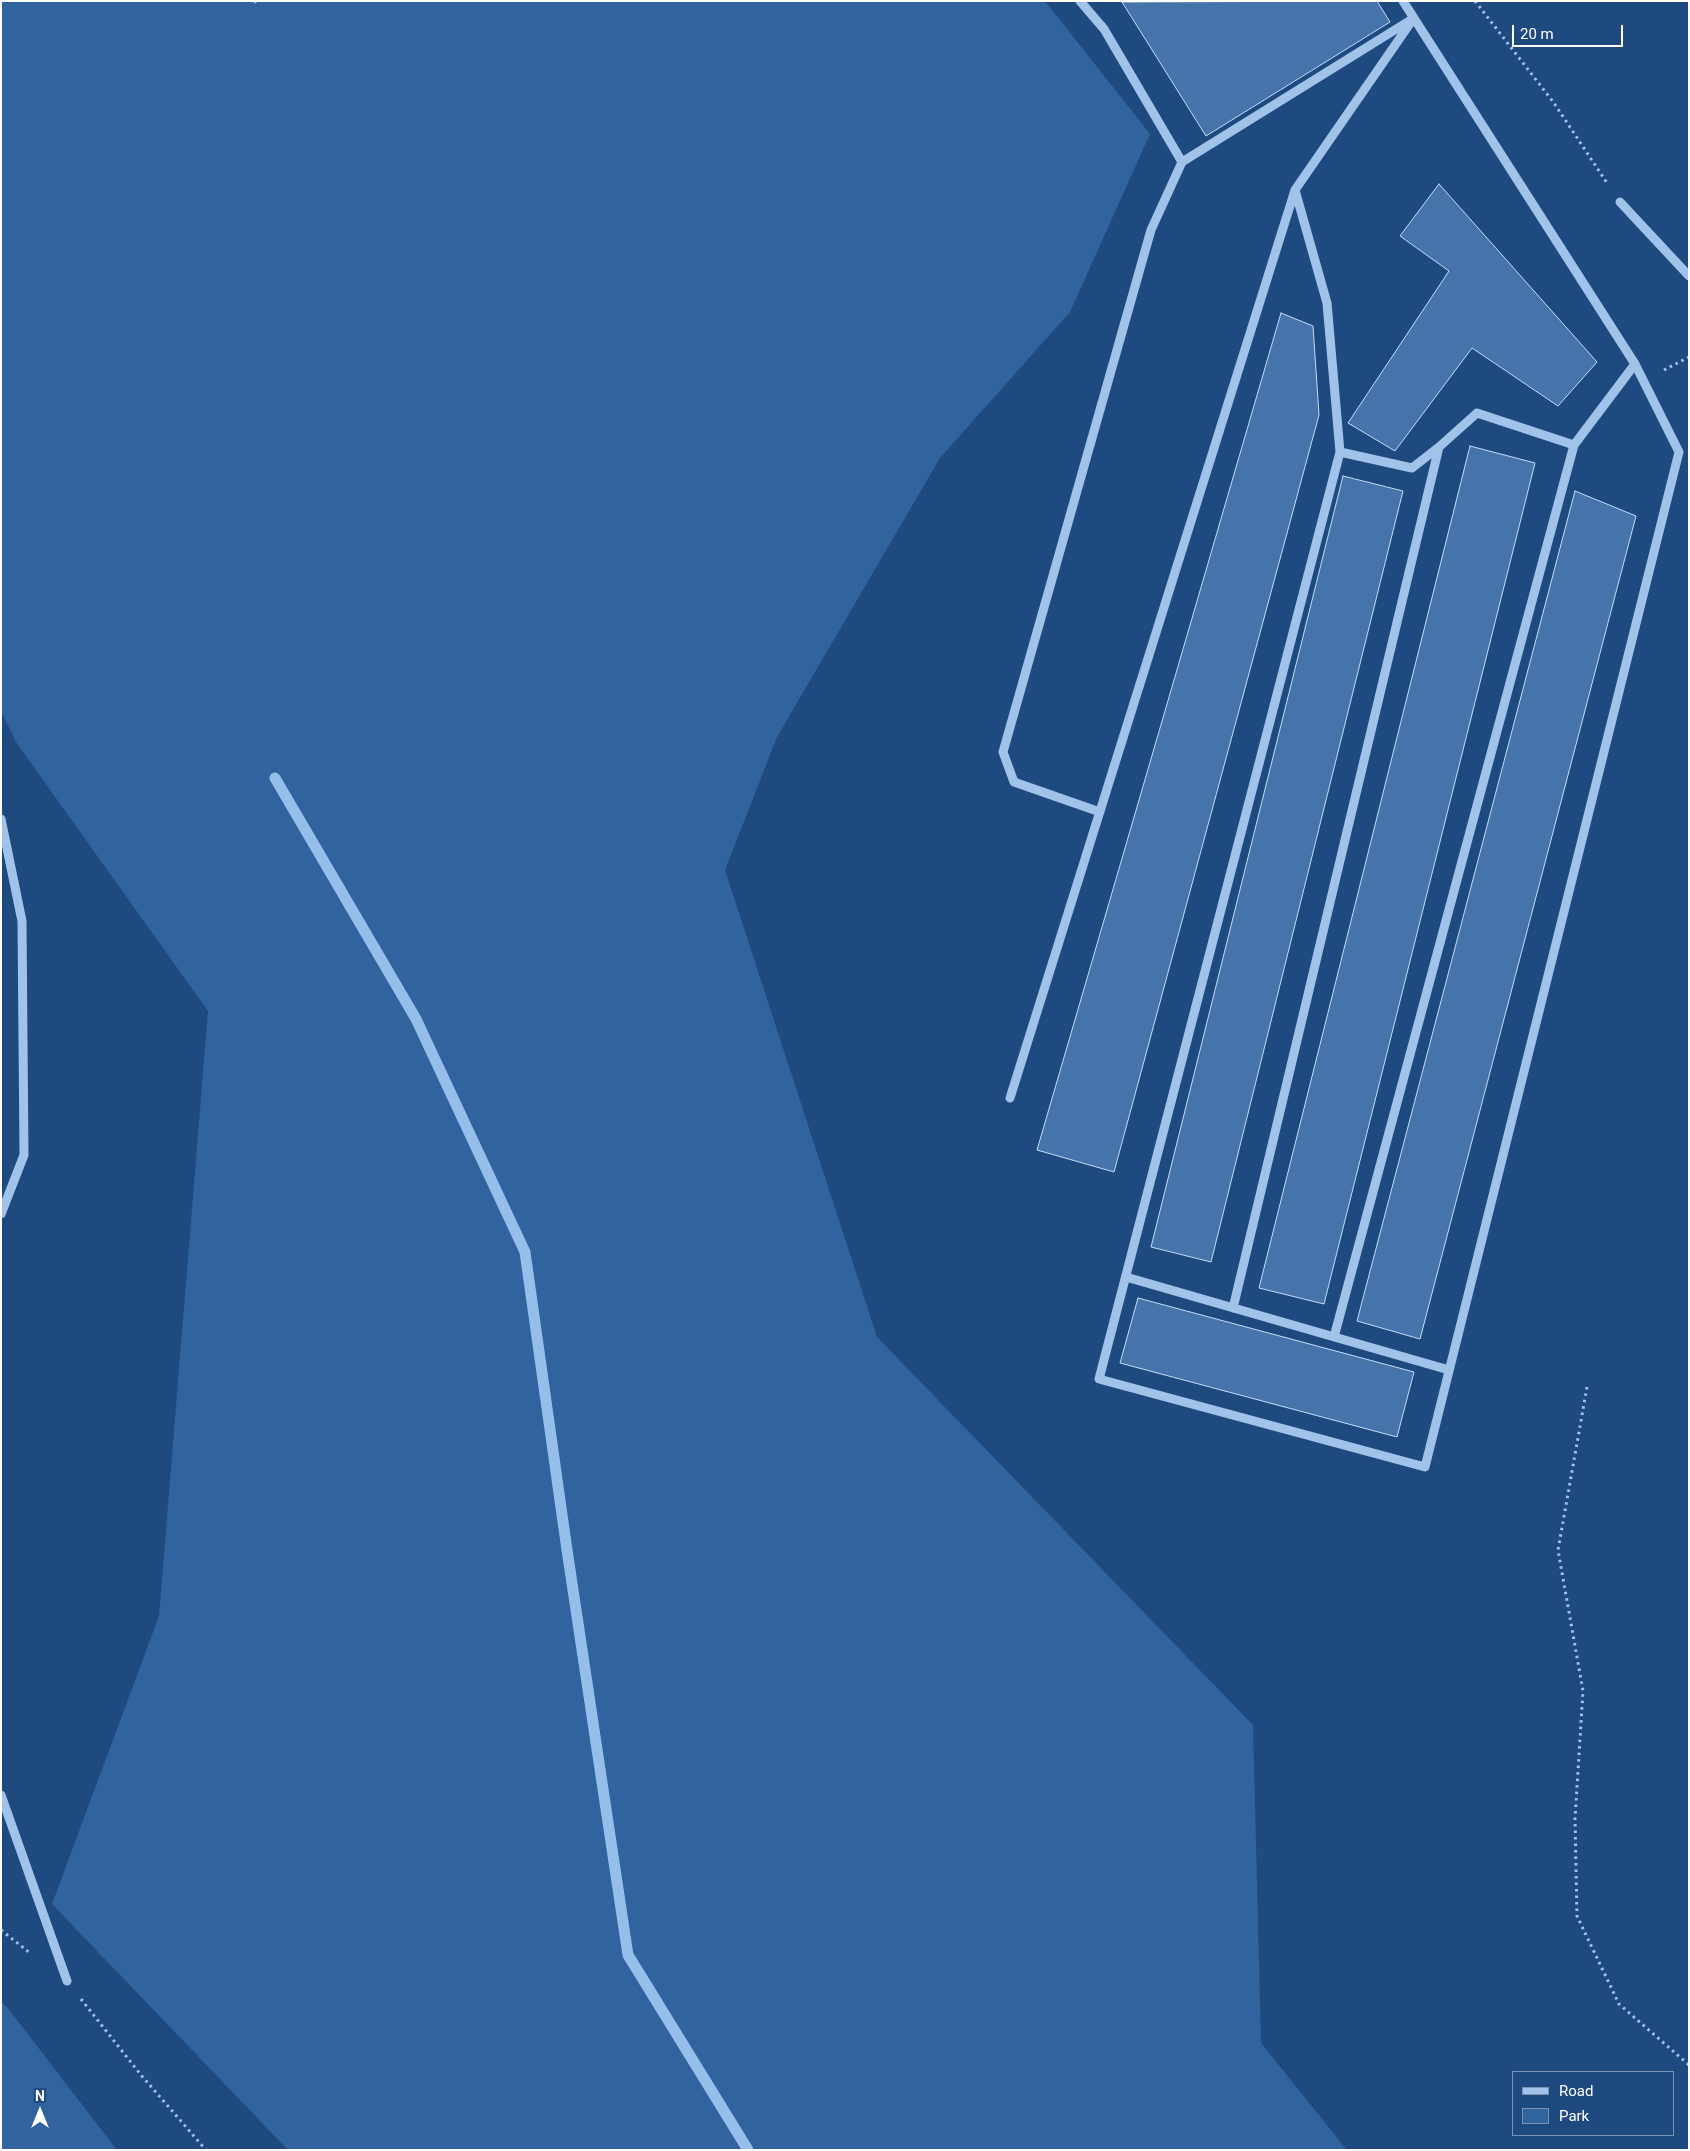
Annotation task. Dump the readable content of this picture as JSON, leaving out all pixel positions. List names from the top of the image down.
{
  "legend": ["Road", "Park"],
  "scale_bar": "20 m",
  "north": "top"
}
